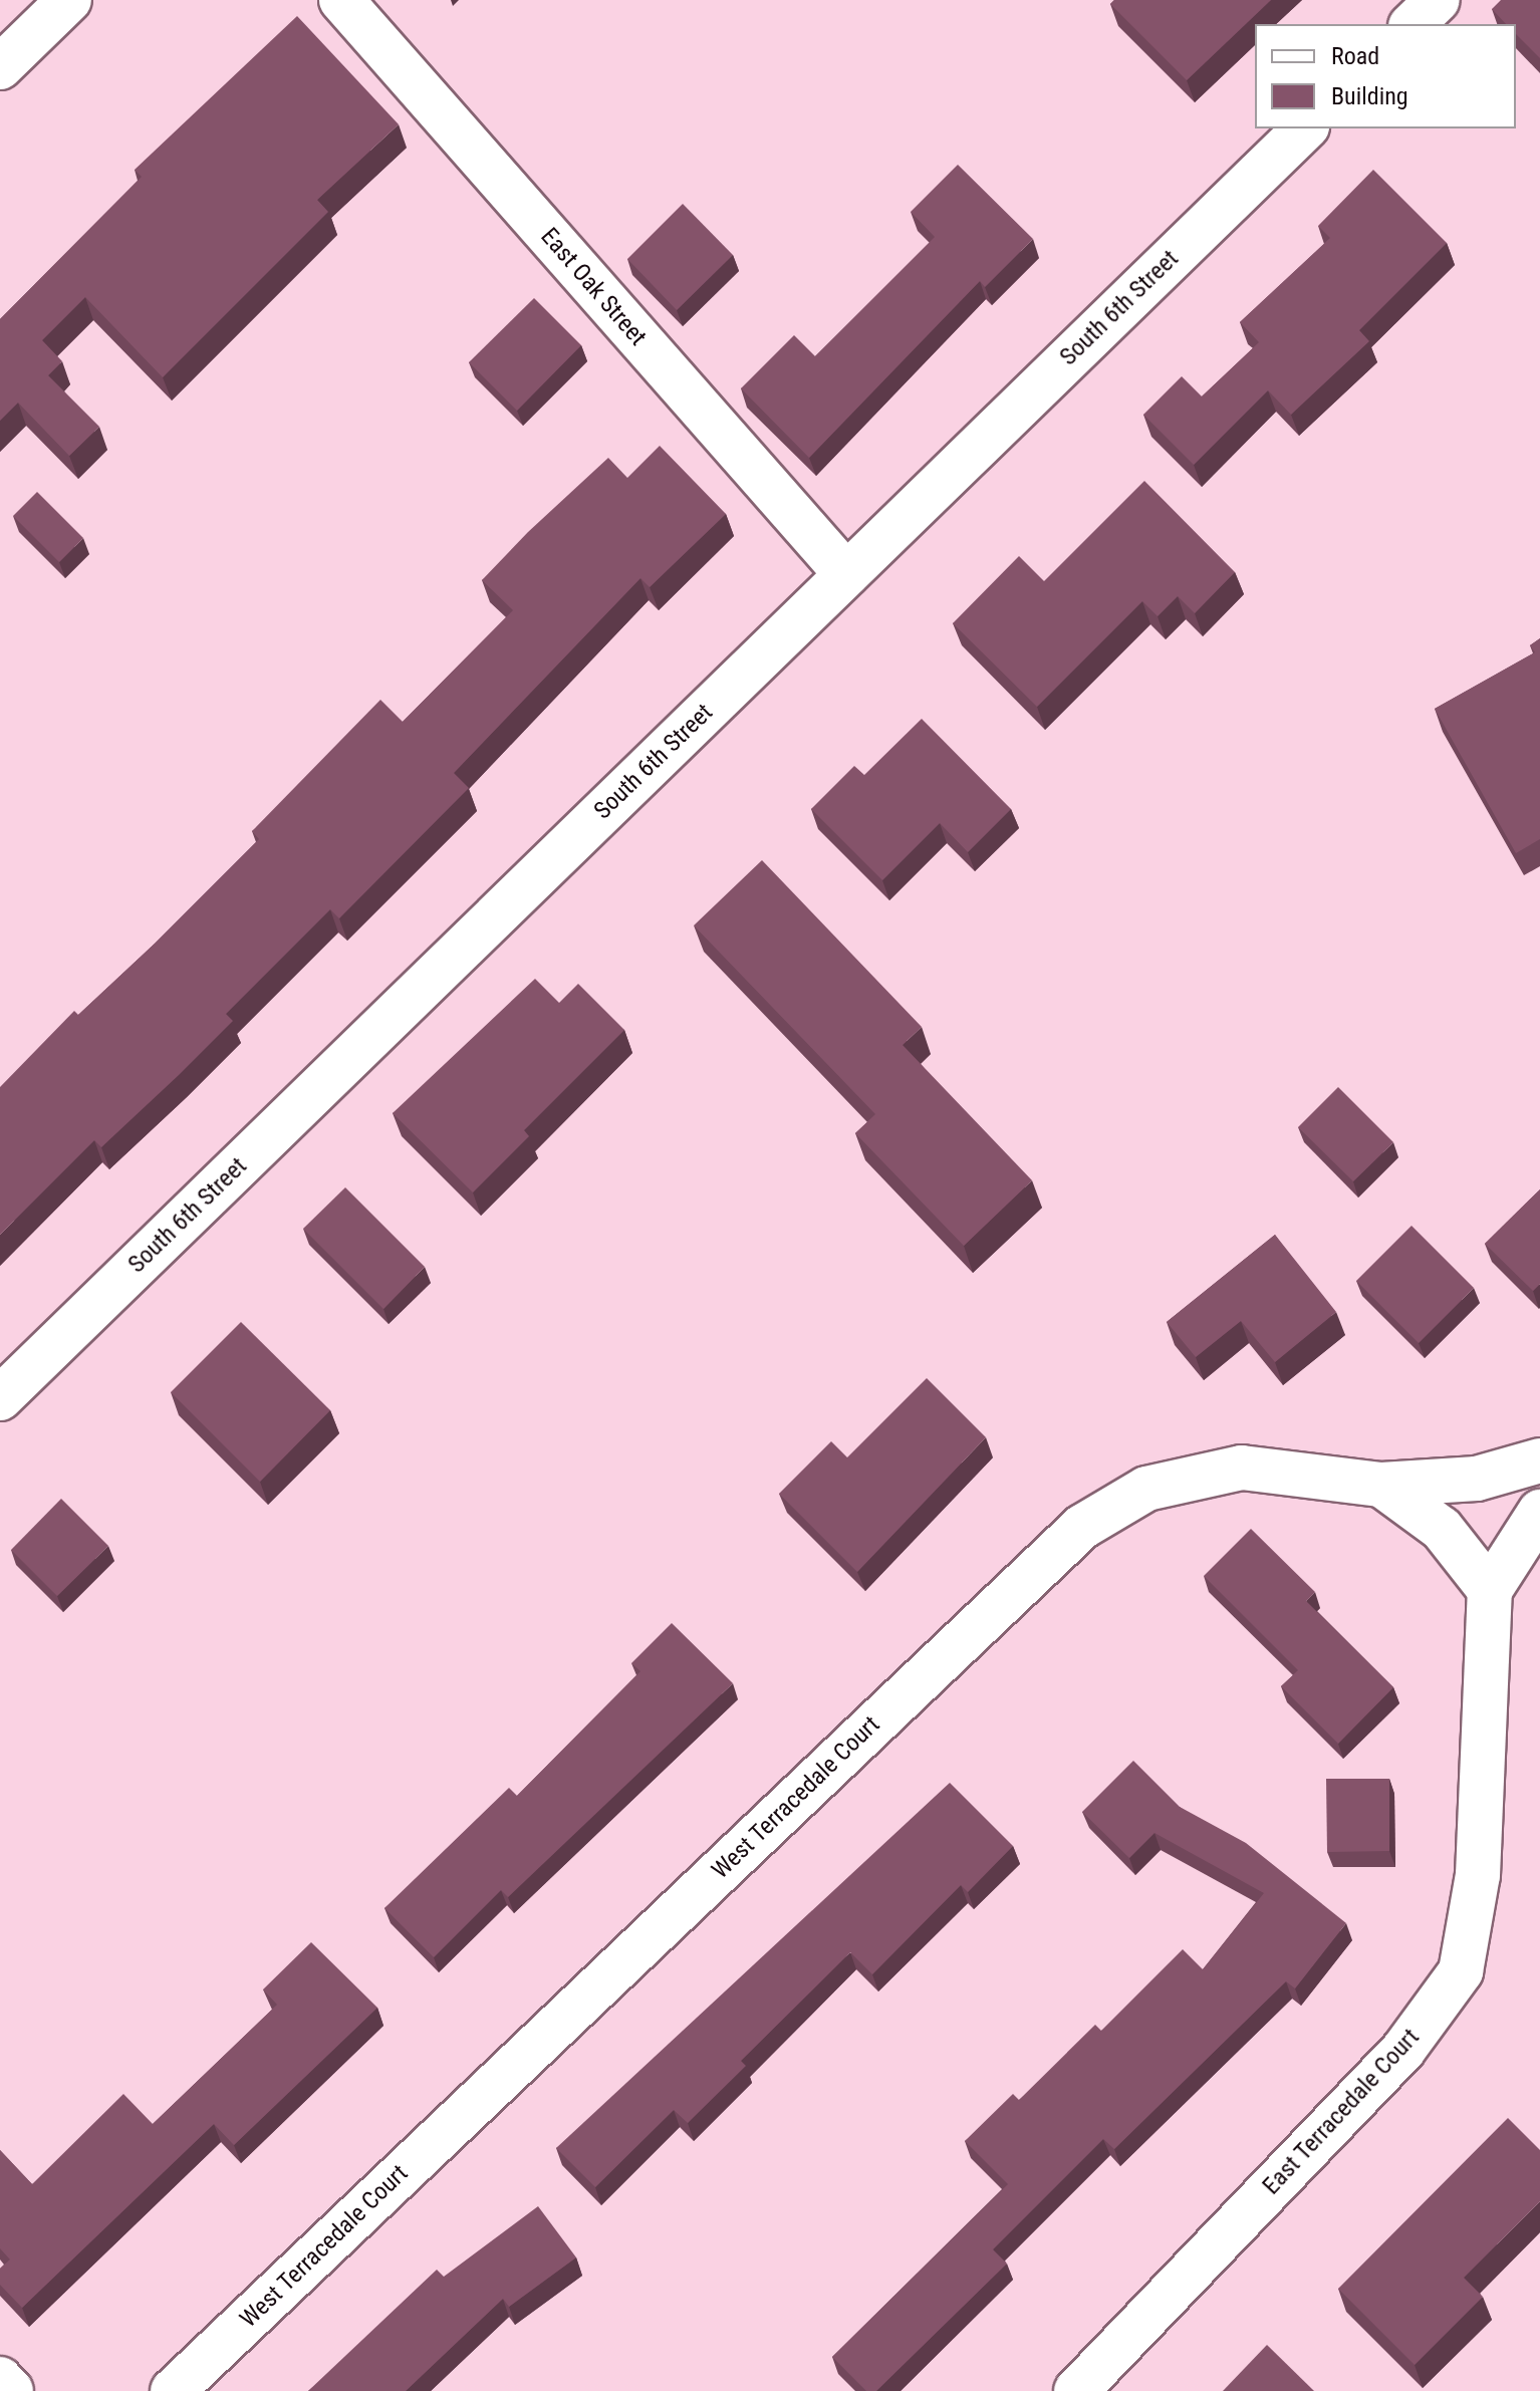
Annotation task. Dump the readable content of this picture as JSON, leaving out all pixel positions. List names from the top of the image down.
{
  "streets": {
    "street": [
      "East Oak Street",
      "South 6th Street",
      "West Terracedale Court",
      "East Terracedale Court"
    ]
  },
  "crossings": [
    ["East Oak Street", "South 6th Street"],
    ["West Terracedale Court", "East Terracedale Court"]
  ],
  "legend": ["Road", "Building"]
}
